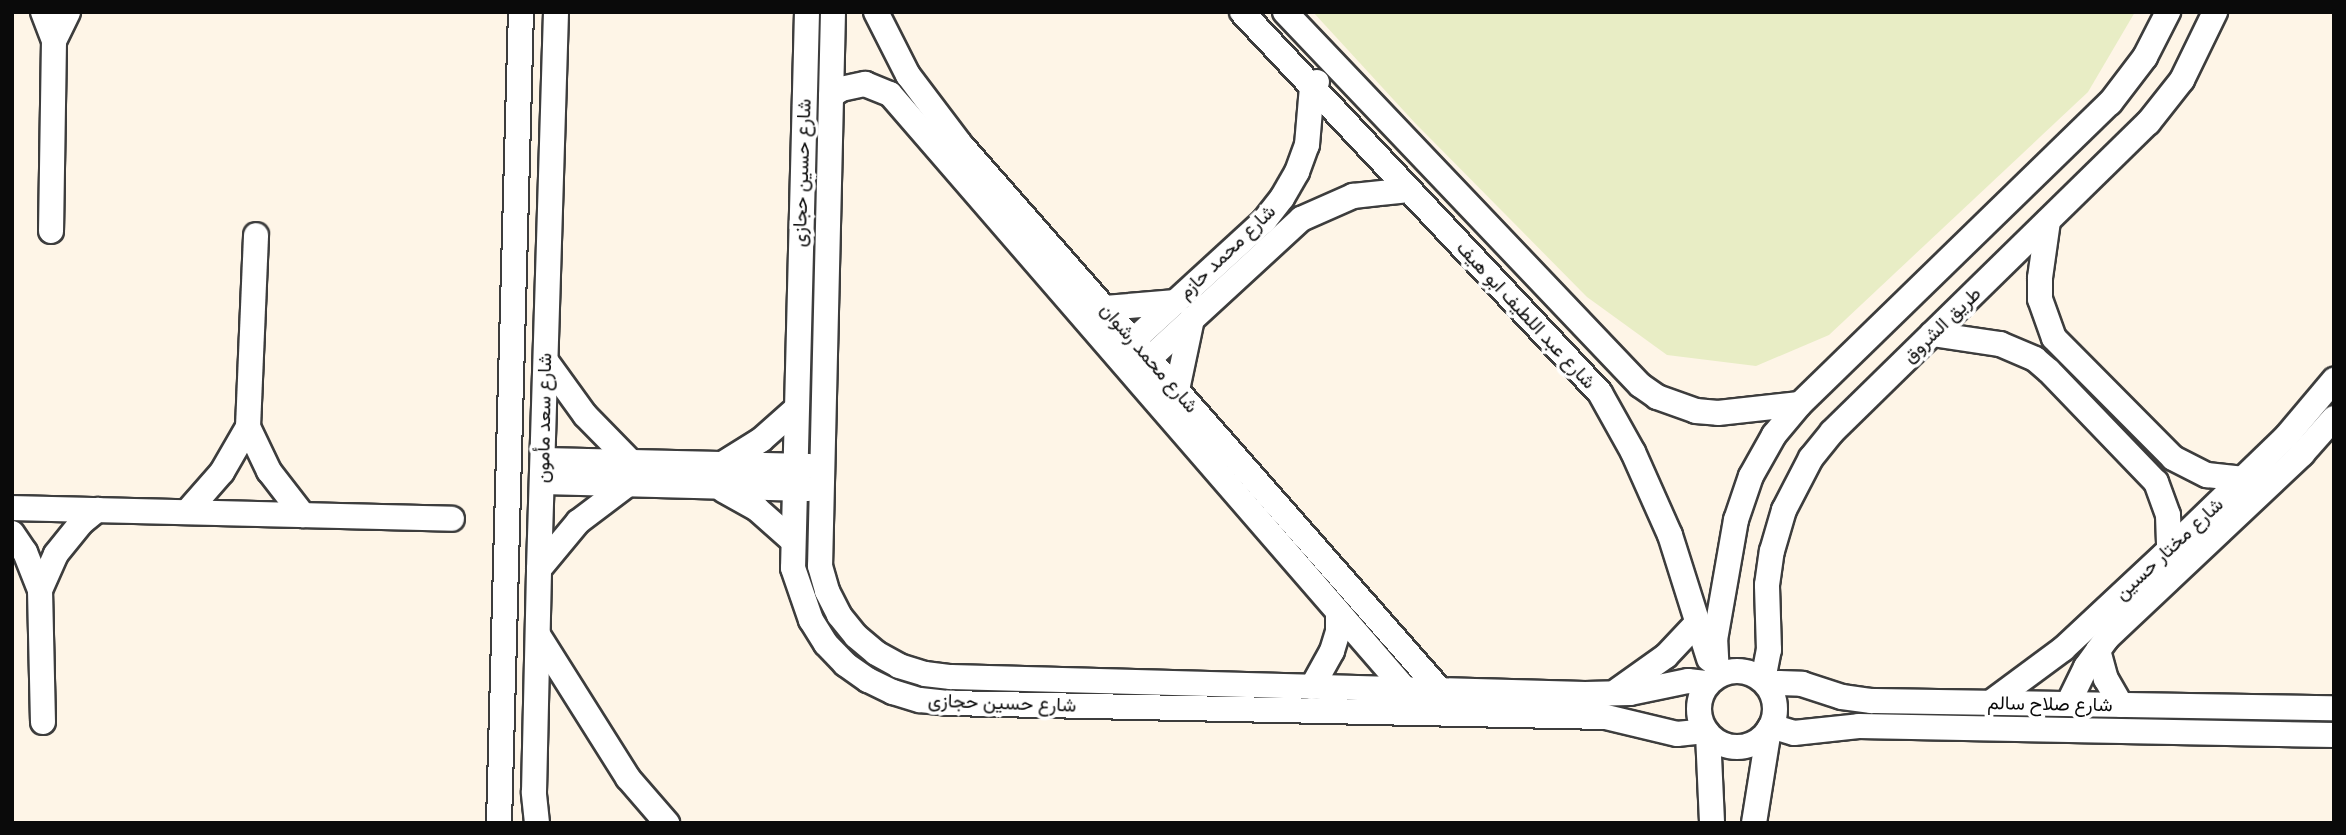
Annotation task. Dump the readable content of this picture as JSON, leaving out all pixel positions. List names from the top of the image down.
{
  "streets": {
    "street": [
      "شارع حسين حجازى",
      "شارع محمد حازم",
      "شارع عبد اللطيف ابو هيف",
      "طريق الشروق",
      "شارع محمد رشوان",
      "شارع سعد مأمون",
      "شارع مختار حسين",
      "شارع صلاح سالم"
    ]
  },
  "crossings": [
    ["شارع حسين حجازى", "شارع عبد اللطيف ابو هيف"],
    ["شارع حسين حجازى", "طريق الشروق"],
    ["شارع حسين حجازى", "شارع محمد رشوان"],
    ["شارع حسين حجازى", "شارع صلاح سالم"],
    ["شارع محمد حازم", "شارع عبد اللطيف ابو هيف"],
    ["شارع محمد حازم", "شارع محمد رشوان"],
    ["شارع عبد اللطيف ابو هيف", "طريق الشروق"],
    ["شارع عبد اللطيف ابو هيف", "شارع صلاح سالم"],
    ["طريق الشروق", "شارع صلاح سالم"],
    ["شارع مختار حسين", "شارع صلاح سالم"]
  ]
}
